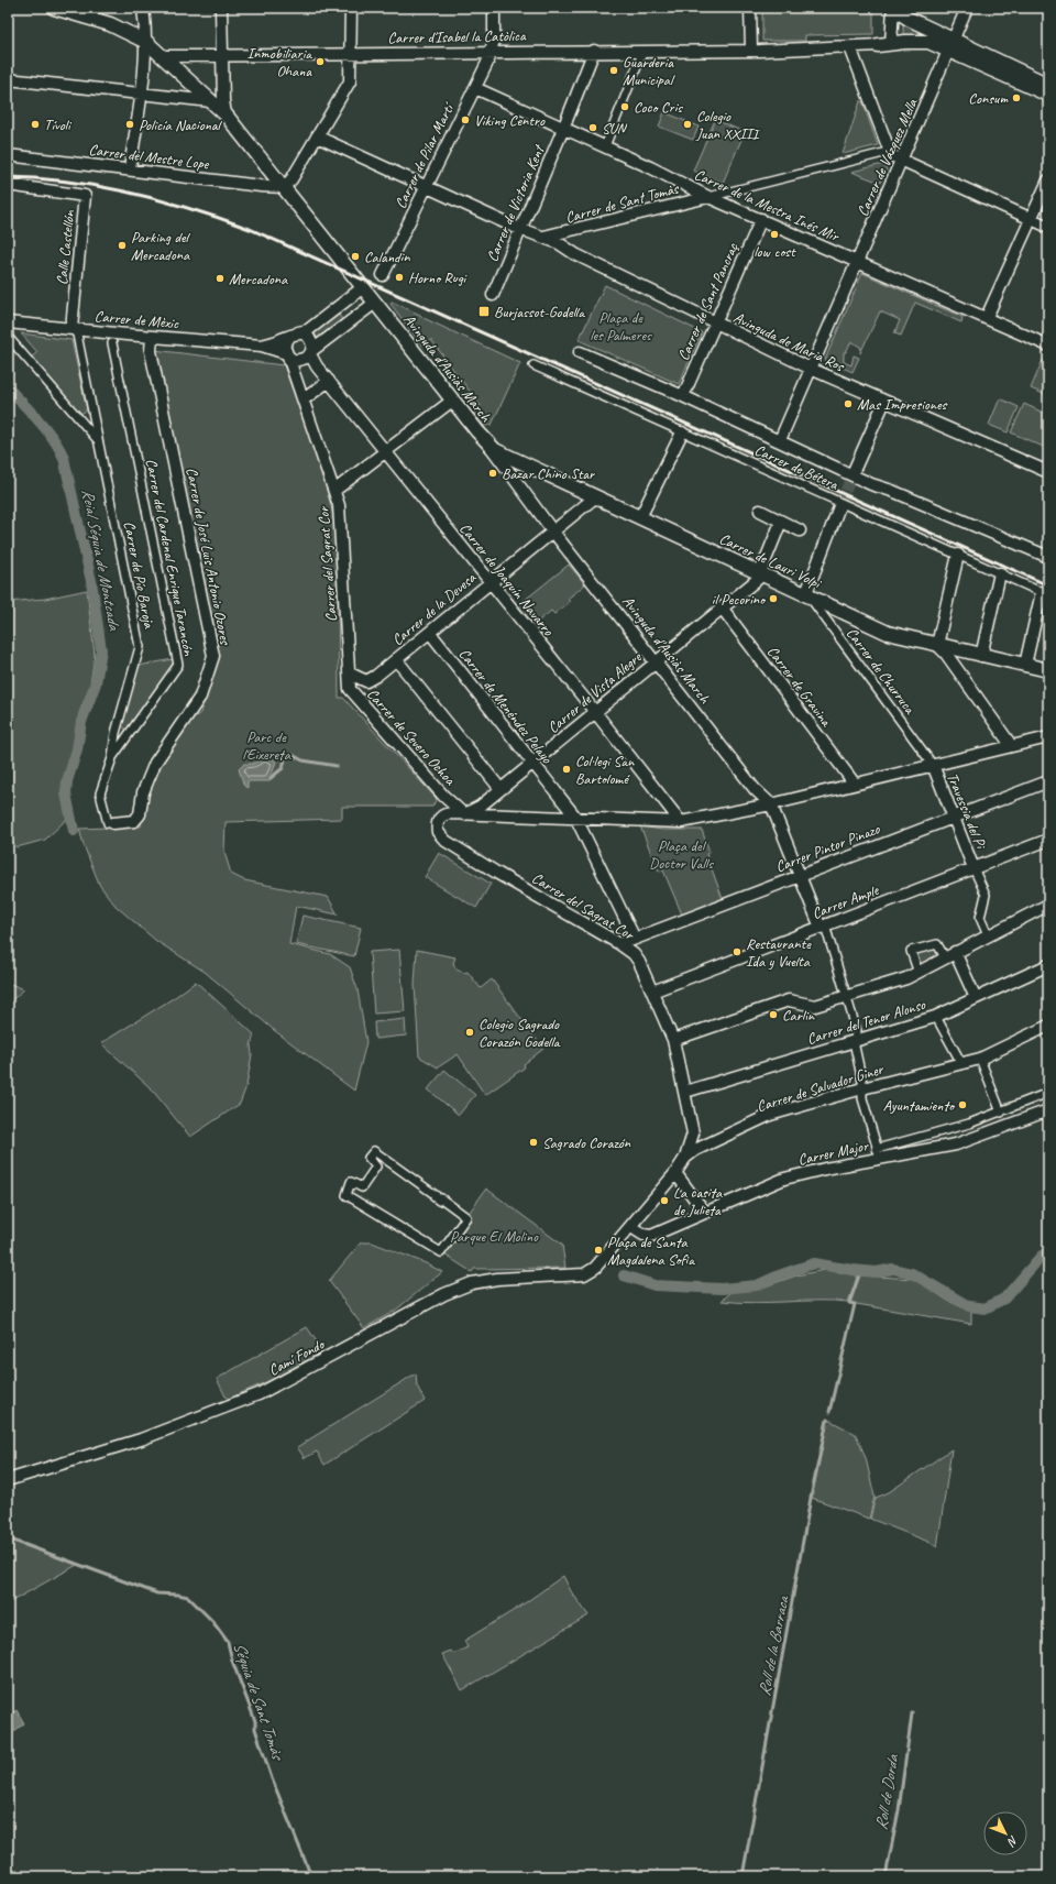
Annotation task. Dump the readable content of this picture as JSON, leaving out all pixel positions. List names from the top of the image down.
{
  "streets": {
    "street": [
      "Carrer d'Isabel la Catòlica",
      "Carrer del Mestre Lope",
      "Carrer de Pilar Martí",
      "Carrer de Vázquez Mella",
      "Carrer de Sant Tomàs",
      "Carrer de Victoria Kent",
      "Carrer de la Mestra Inés Mir",
      "Calle Castellón",
      "Carrer de Sant Pancraç",
      "Carrer de Mèxic",
      "Avinguda de Maria Ros",
      "Avinguda d'Ausiàs March",
      "Carrer de Bétera",
      "Carrer de José Luis Antonio Ozores",
      "Carrer del Cardenal Enrique Tarancón",
      "Carrer de Lauri Volpi",
      "Carrer del Sagrat Cor",
      "Carrer de Pío Baroja",
      "Carrer de Joaquín Navarro",
      "Carrer de la Devesa",
      "Carrer de Churruca",
      "Carrer de Gravina",
      "Carrer de Vista Alegre",
      "Carrer de Menéndez Pelayo",
      "Carrer de Severo Ochoa",
      "Travessia del Pi",
      "Carrer Pintor Pinazo",
      "Carrer Ample",
      "Carrer del Tenor Alonso",
      "Carrer de Salvador Giner",
      "Carrer Major",
      "Camí Fondo"
    ]
  },
  "crossings": [
    ["Carrer d'Isabel la Catòlica", "Carrer de Pilar Martí"],
    ["Carrer d'Isabel la Catòlica", "Carrer de Victoria Kent"],
    ["Carrer d'Isabel la Catòlica", "Avinguda d'Ausiàs March"],
    ["Carrer del Mestre Lope", "Avinguda d'Ausiàs March"],
    ["Carrer de Pilar Martí", "Carrer de la Mestra Inés Mir"],
    ["Carrer de Pilar Martí", "Avinguda de Maria Ros"],
    ["Carrer de Vázquez Mella", "Carrer de la Mestra Inés Mir"],
    ["Carrer de Vázquez Mella", "Avinguda de Maria Ros"],
    ["Carrer de Vázquez Mella", "Carrer de Bétera"],
    ["Carrer de Sant Tomàs", "Carrer de la Mestra Inés Mir"],
    ["Carrer de Sant Tomàs", "Avinguda de Maria Ros"],
    ["Carrer de Victoria Kent", "Carrer de la Mestra Inés Mir"],
    ["Carrer de Victoria Kent", "Avinguda de Maria Ros"],
    ["Carrer de la Mestra Inés Mir", "Carrer de Sant Pancraç"],
    ["Calle Castellón", "Carrer de Mèxic"],
    ["Calle Castellón", "Carrer de Pío Baroja"],
    ["Carrer de Sant Pancraç", "Avinguda de Maria Ros"],
    ["Carrer de Sant Pancraç", "Carrer de Bétera"],
    ["Carrer de Mèxic", "Avinguda d'Ausiàs March"],
    ["Carrer de Mèxic", "Carrer de José Luis Antonio Ozores"],
    ["Carrer de Mèxic", "Carrer del Sagrat Cor"],
    ["Carrer de Mèxic", "Carrer de Pío Baroja"],
    ["Carrer de Mèxic", "Carrer de Joaquín Navarro"],
    ["Avinguda d'Ausiàs March", "Carrer de Lauri Volpi"],
    ["Avinguda d'Ausiàs March", "Carrer de la Devesa"],
    ["Avinguda d'Ausiàs March", "Carrer de Vista Alegre"],
    ["Carrer de José Luis Antonio Ozores", "Carrer de Pío Baroja"],
    ["Carrer del Cardenal Enrique Tarancón", "Carrer de Pío Baroja"],
    ["Carrer de Lauri Volpi", "Carrer de la Devesa"],
    ["Carrer de Lauri Volpi", "Carrer de Churruca"],
    ["Carrer de Lauri Volpi", "Carrer de Vista Alegre"],
    ["Carrer del Sagrat Cor", "Carrer de Joaquín Navarro"],
    ["Carrer del Sagrat Cor", "Carrer de la Devesa"],
    ["Carrer del Sagrat Cor", "Carrer de Vista Alegre"],
    ["Carrer del Sagrat Cor", "Carrer de Severo Ochoa"],
    ["Carrer del Sagrat Cor", "Carrer Pintor Pinazo"],
    ["Carrer del Sagrat Cor", "Carrer Ample"],
    ["Carrer del Sagrat Cor", "Carrer del Tenor Alonso"],
    ["Carrer del Sagrat Cor", "Carrer de Salvador Giner"],
    ["Carrer de Joaquín Navarro", "Carrer de la Devesa"],
    ["Carrer de Joaquín Navarro", "Carrer de Vista Alegre"],
    ["Carrer de la Devesa", "Carrer de Menéndez Pelayo"],
    ["Carrer de la Devesa", "Carrer de Severo Ochoa"],
    ["Carrer de Churruca", "Travessia del Pi"],
    ["Carrer de Gravina", "Carrer de Vista Alegre"],
    ["Carrer de Vista Alegre", "Carrer de Menéndez Pelayo"],
    ["Carrer de Vista Alegre", "Carrer de Severo Ochoa"],
    ["Carrer de Menéndez Pelayo", "Carrer Pintor Pinazo"],
    ["Travessia del Pi", "Carrer Pintor Pinazo"],
    ["Travessia del Pi", "Carrer Ample"],
    ["Carrer de Salvador Giner", "Carrer Major"],
    ["Carrer de Salvador Giner", "Camí Fondo"],
    ["Carrer Major", "Camí Fondo"]
  ],
  "water": [
    "Reial Séquia de Montcada",
    "Roll de la Barraca",
    "Séquia de Sant Tomàs",
    "Roll de Dorda"
  ],
  "parks": [
    "Plaça de les Palmeres",
    "Parc de l'Eixereta",
    "Plaça del Doctor Valls",
    "Parque El Molino"
  ],
  "places": {
    "other": [
      "Inmobiliaria Ohana",
      "Guarderia Municipal",
      "Consum",
      "Coco Cris",
      "Viking Centro",
      "Tívoli",
      "Policía Nacional",
      "Colegio Juan XXIII",
      "SUN",
      "low cost",
      "Parking del Mercadona",
      "Calandin",
      "Horno Rugi",
      "Mercadona",
      "Mas Impresiones",
      "Bazar Chino Star",
      "il Pecorino",
      "Col·legi San Bartolomé",
      "Restaurante Ida y Vuelta",
      "Carlin",
      "Colegio Sagrado Corazón Godella",
      "Ayuntamiento",
      "Sagrado Corazón",
      "La casita de Julieta",
      "Plaça de Santa Magdalena Sofia"
    ],
    "transit": ["Burjassot-Godella"]
  },
  "north": "bottom right"
}
